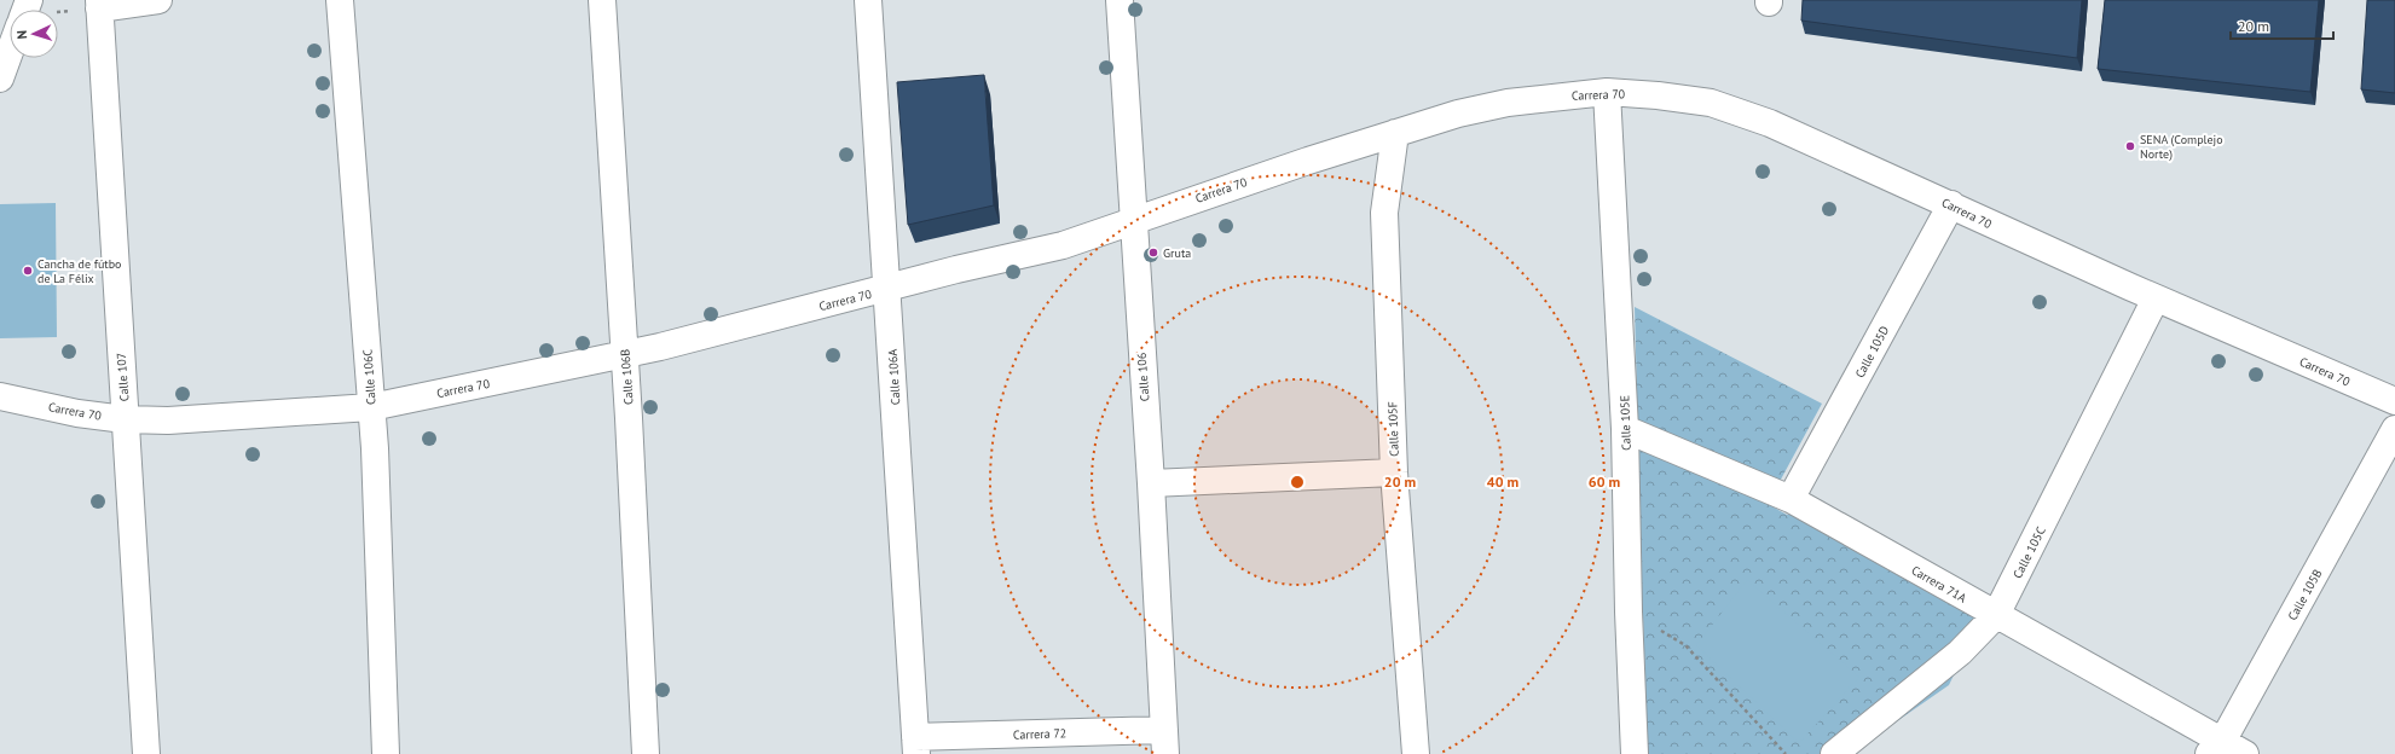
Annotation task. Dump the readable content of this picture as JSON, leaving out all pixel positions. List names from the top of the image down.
{
  "streets": {
    "street": [
      "Carrera 70",
      "Calle 105D",
      "Calle 107",
      "Calle 106C",
      "Calle 106B",
      "Calle 106A",
      "Calle 106",
      "Calle 105E",
      "Calle 105F",
      "Calle 105C",
      "Carrera 71A",
      "Calle 105B",
      "Carrera 72"
    ]
  },
  "crossings": [
    ["Carrera 70", "Calle 105D"],
    ["Carrera 70", "Calle 107"],
    ["Carrera 70", "Calle 106C"],
    ["Carrera 70", "Calle 106B"],
    ["Carrera 70", "Calle 106A"],
    ["Carrera 70", "Calle 106"],
    ["Carrera 70", "Calle 105E"],
    ["Carrera 70", "Calle 105F"],
    ["Carrera 70", "Calle 105C"],
    ["Calle 105D", "Carrera 71A"],
    ["Calle 106A", "Carrera 72"],
    ["Calle 106", "Carrera 72"],
    ["Calle 105E", "Carrera 71A"],
    ["Calle 105C", "Carrera 71A"],
    ["Carrera 71A", "Calle 105B"]
  ],
  "places": ["SENA (Complejo Norte)", "Gruta", "Cancha de fútbo de La Félix"],
  "scale_bar": "20 m",
  "north": "left",
  "rings": ["20 m", "40 m", "60 m"]
}
